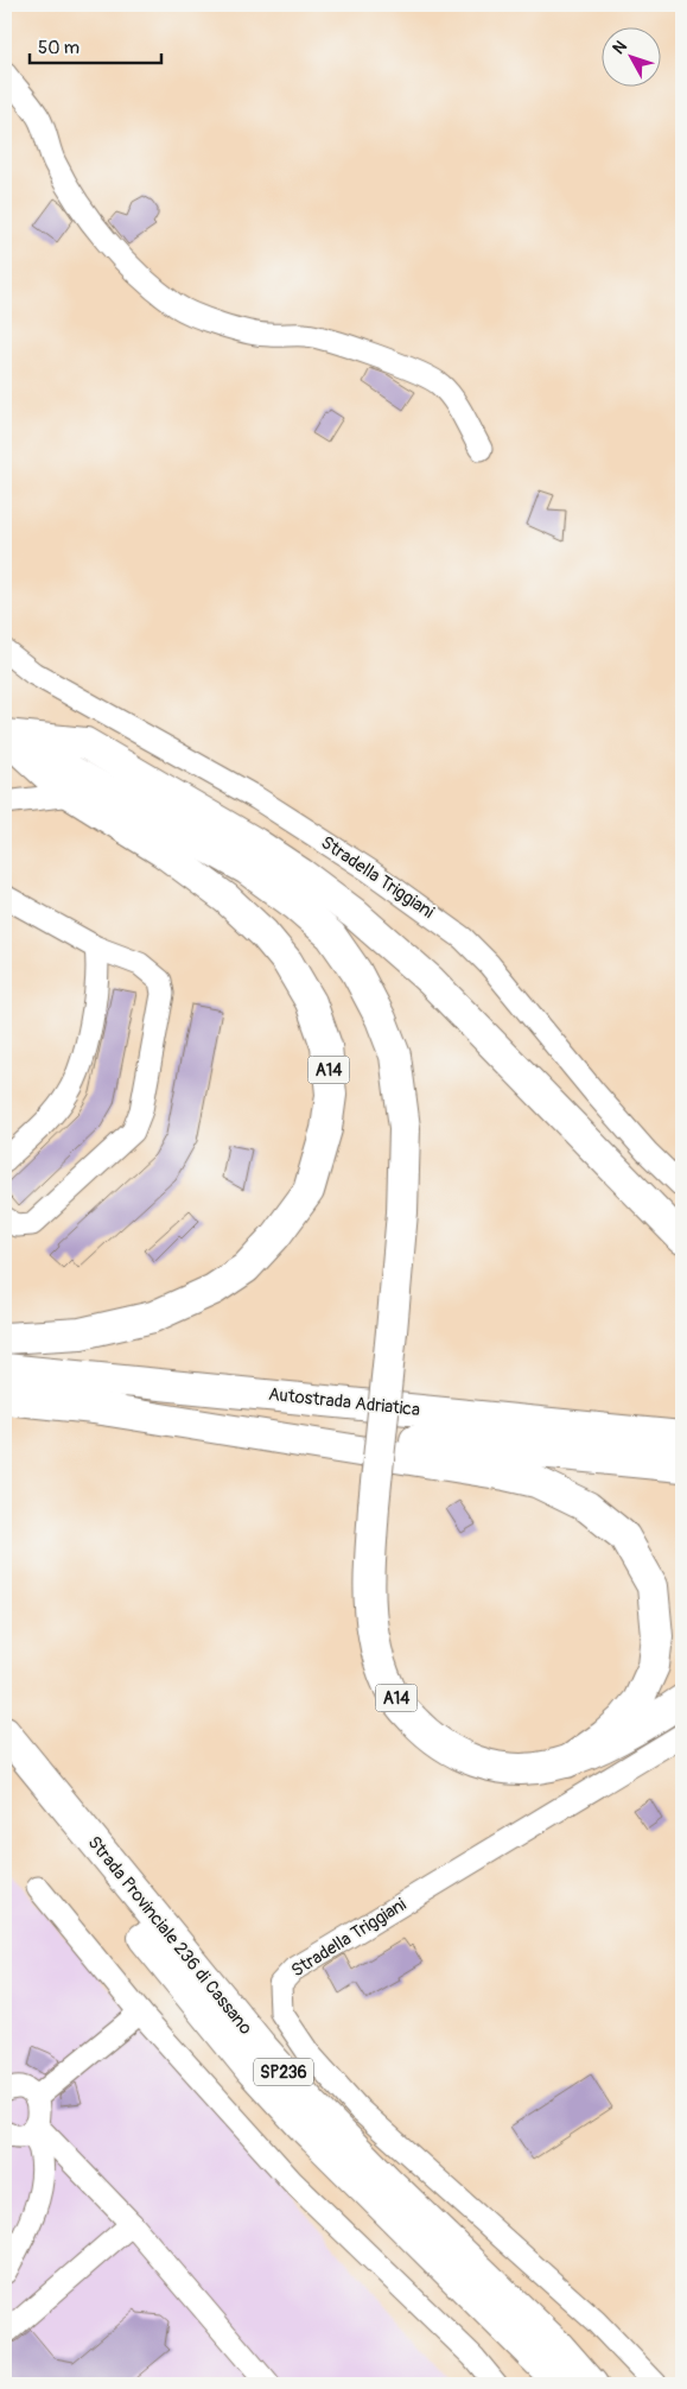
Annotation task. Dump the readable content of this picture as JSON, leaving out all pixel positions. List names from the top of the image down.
{
  "streets": {
    "highway": [
      "A14",
      "Autostrada Adriatica",
      "Strada Provinciale 236 di Cassano",
      "SP236"
    ],
    "street": ["Stradella Triggiani"]
  },
  "crossings": [
    ["A14", "Autostrada Adriatica"]
  ],
  "scale_bar": "50 m",
  "north": "top left"
}
